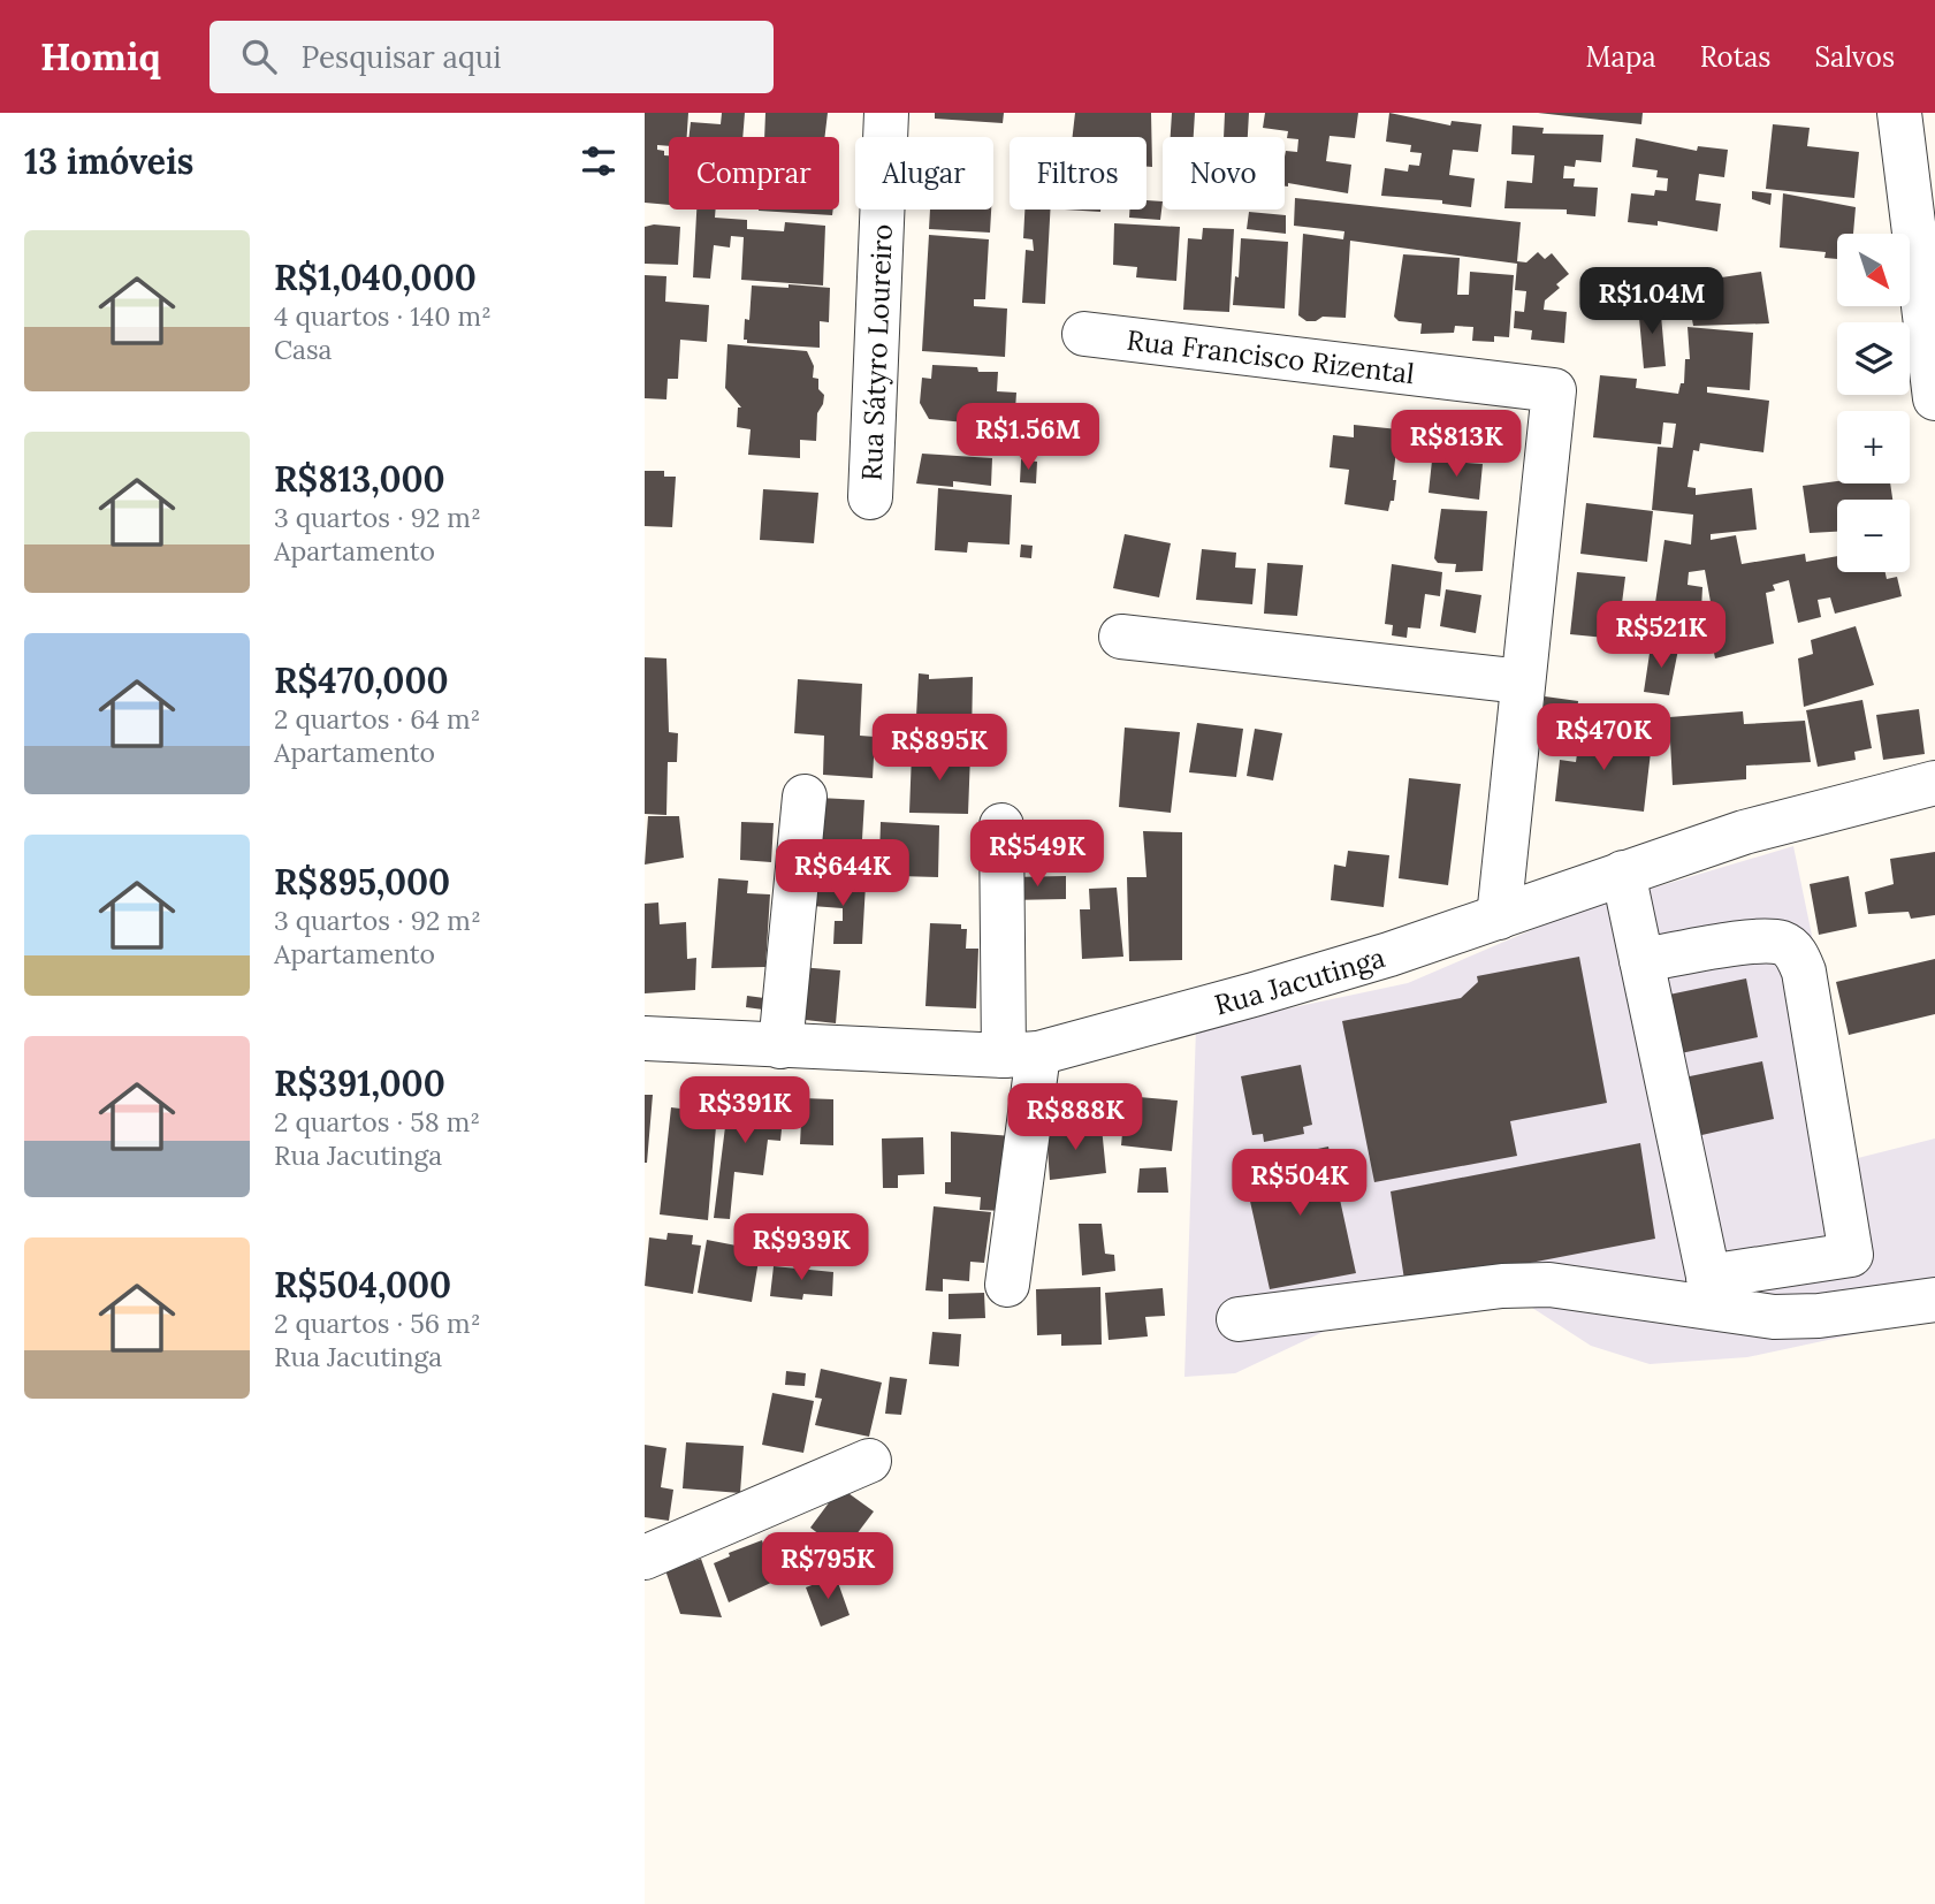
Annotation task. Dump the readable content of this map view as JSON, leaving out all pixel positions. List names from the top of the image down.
{
  "streets": {
    "street": ["Rua Sátyro Loureiro", "Rua Francisco Rizental", "Rua Jacutinga"]
  },
  "north": "bottom right",
  "page": {
    "header": "Homiq",
    "search": "Pesquisar aqui",
    "nav": ["Mapa", "Rotas", "Salvos"],
    "heading": "13 imóveis",
    "chip": [
      "Comprar",
      "Alugar",
      "Filtros",
      "Novo"
    ],
    "list": [
      {
        "name": "R$1,040,000",
        "note": "4 quartos · 140 m² · Casa"
      },
      {
        "name": "R$813,000",
        "note": "3 quartos · 92 m² · Apartamento"
      },
      {
        "name": "R$470,000",
        "note": "2 quartos · 64 m² · Apartamento"
      },
      {
        "name": "R$895,000",
        "note": "3 quartos · 92 m² · Apartamento"
      },
      {
        "name": "R$391,000",
        "note": "2 quartos · 58 m² · Rua Jacutinga"
      },
      {
        "name": "R$504,000",
        "note": "2 quartos · 56 m² · Rua Jacutinga"
      }
    ],
    "map_buttons": ["+", "−"],
    "price": [
      "R$1.04M",
      "R$1.56M",
      "R$813K",
      "R$521K",
      "R$470K",
      "R$895K",
      "R$549K",
      "R$644K",
      "R$391K",
      "R$888K",
      "R$504K",
      "R$939K",
      "R$795K"
    ]
  }
}
